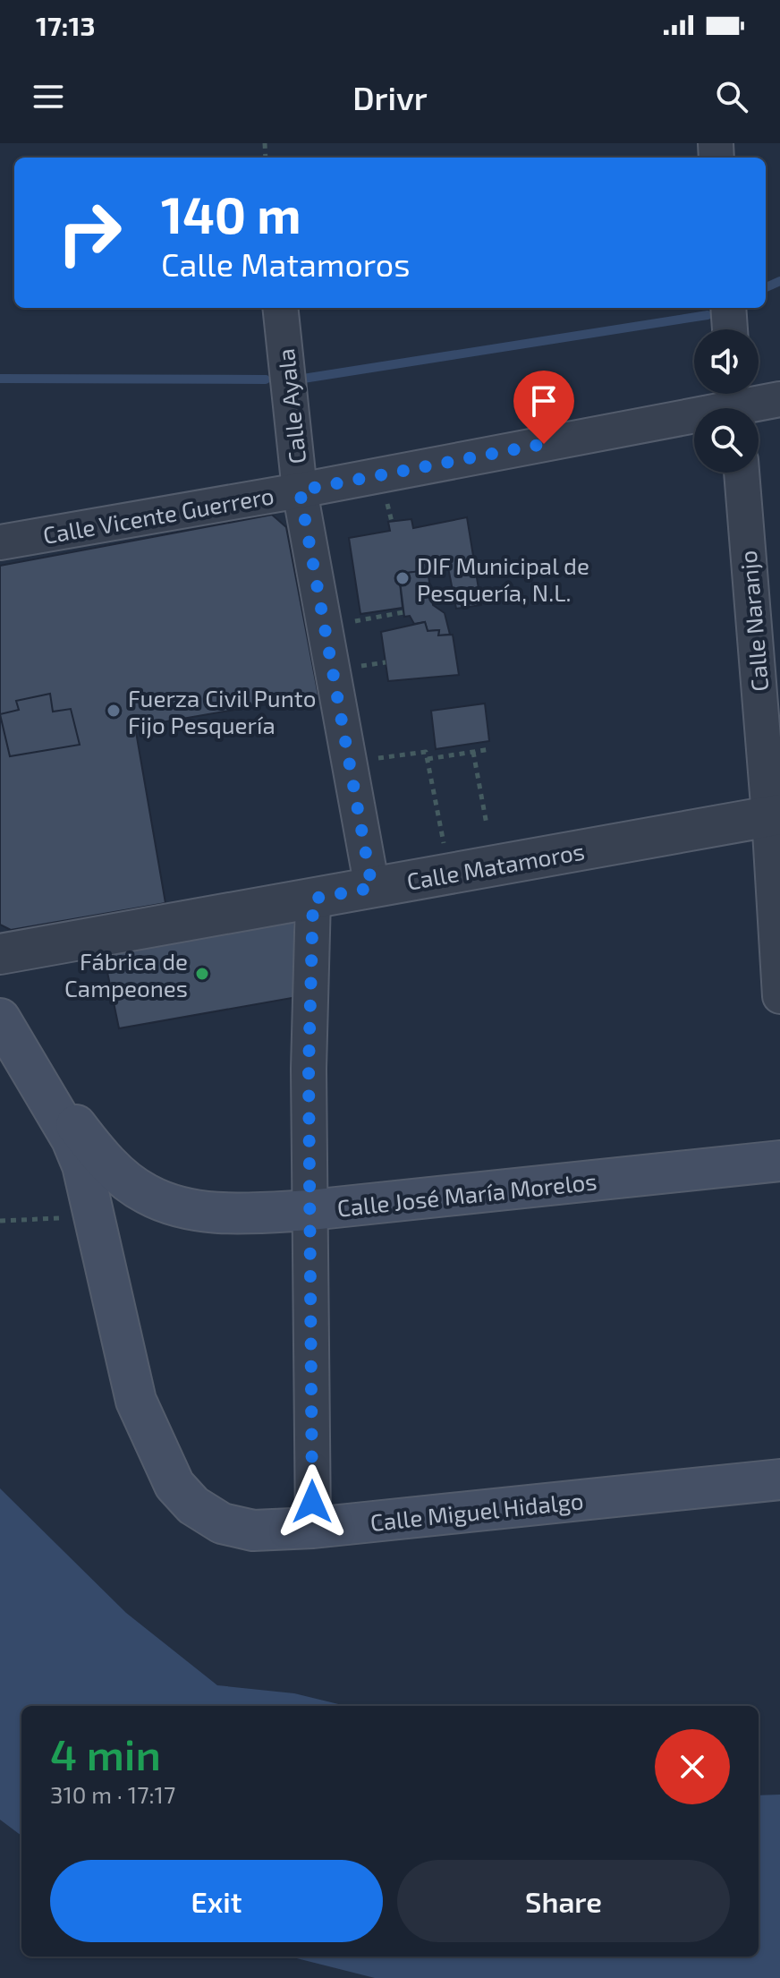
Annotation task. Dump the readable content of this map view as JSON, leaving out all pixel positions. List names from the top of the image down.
{
  "streets": {
    "main road": ["Calle José María Morelos", "Calle Miguel Hidalgo"],
    "street": [
      "Calle Ayala",
      "Calle Vicente Guerrero",
      "Calle Naranjo",
      "Calle Matamoros"
    ]
  },
  "crossings": [
    ["Calle Ayala", "Calle Vicente Guerrero"],
    ["Calle Ayala", "Calle Matamoros"],
    ["Calle Naranjo", "Calle Matamoros"]
  ],
  "places": ["DIF Municipal de Pesquería, N.L.", "Fuerza Civil Punto Fijo Pesquería", "Fábrica de Campeones"],
  "page": {
    "status": "17:13",
    "header": "Drivr",
    "turn": ["140 m", "Calle Matamoros"],
    "heading": ["4 min", "310 m · 17:17"],
    "buttons": ["Exit", "Share"]
  }
}
